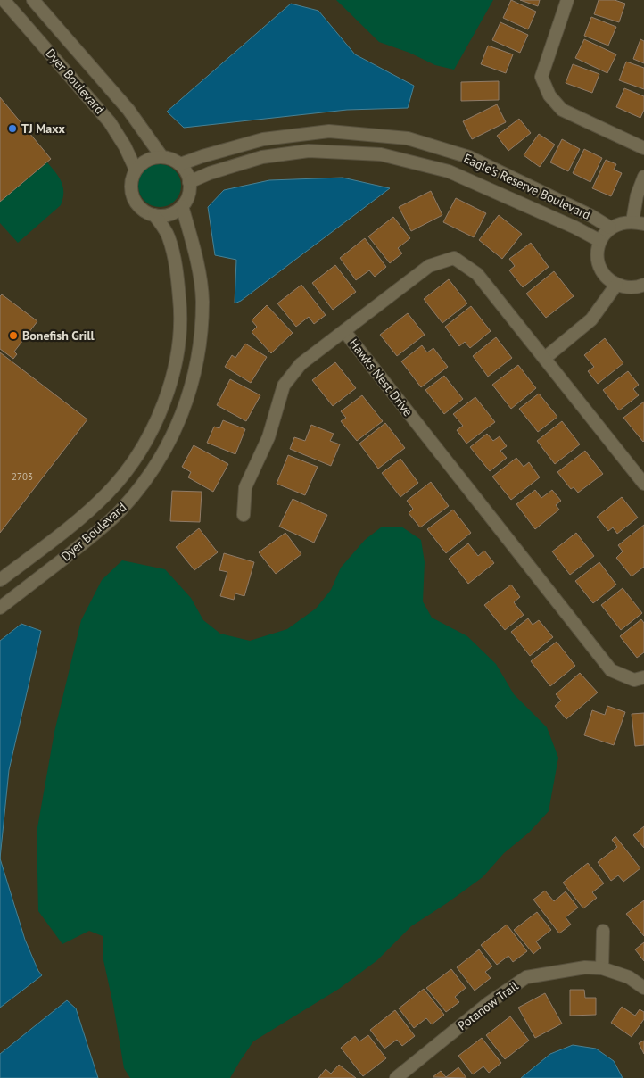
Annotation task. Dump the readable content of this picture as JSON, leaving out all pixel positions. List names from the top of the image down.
{
  "streets": {
    "street": [
      "Dyer Boulevard",
      "Eagle's Reserve Boulevard",
      "Hawks Nest Drive",
      "Potanow Trail"
    ]
  },
  "crossings": [
    ["Dyer Boulevard", "Eagle's Reserve Boulevard"]
  ],
  "places": ["TJ Maxx", "Bonefish Grill"],
  "house_numbers": ["2703"]
}
